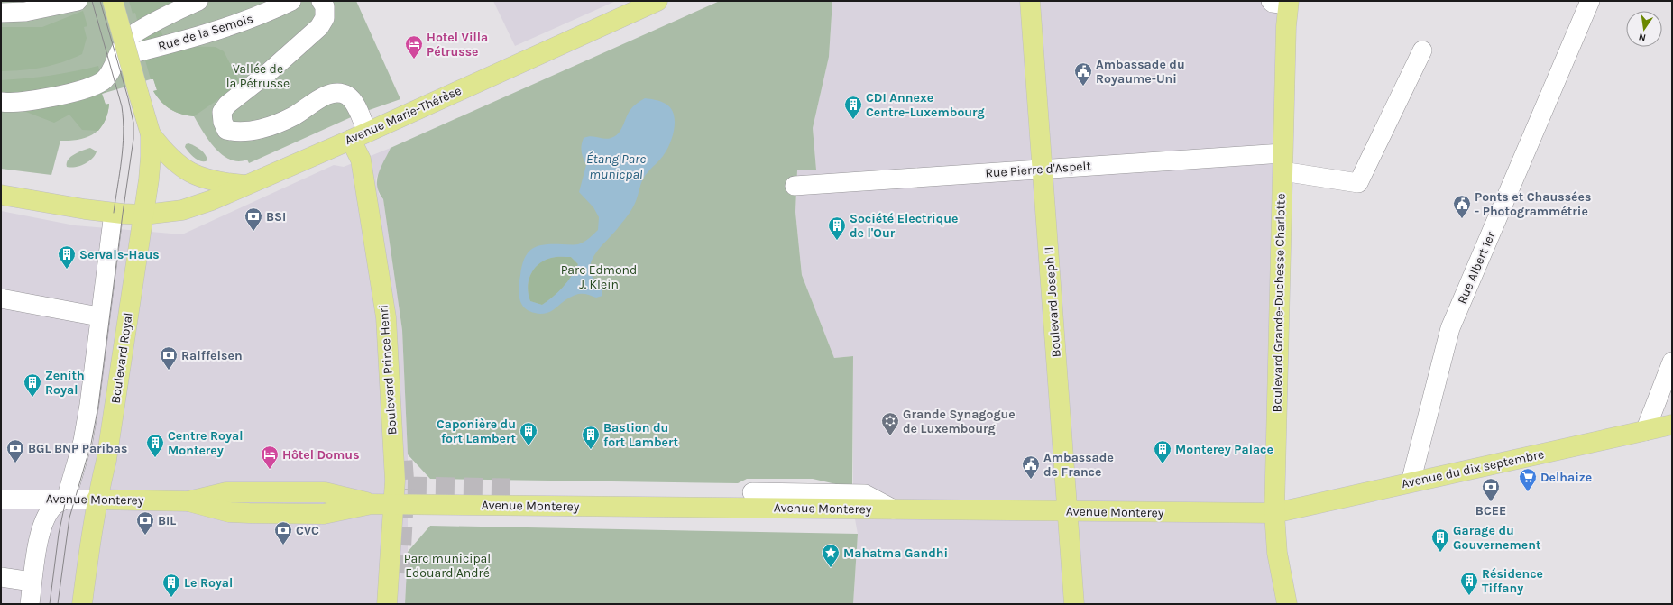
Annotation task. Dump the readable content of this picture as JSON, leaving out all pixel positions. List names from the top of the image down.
{
  "streets": {
    "main road": [
      "Avenue Marie-Thérèse",
      "Boulevard Joseph II",
      "Boulevard Grande-Duchesse Charlotte",
      "Boulevard Royal",
      "Boulevard Prince Henri",
      "Avenue du dix septembre",
      "Avenue Monterey"
    ],
    "street": ["Rue de la Semois", "Rue Pierre d'Aspelt", "Rue Albert 1er"]
  },
  "crossings": [
    ["Avenue Marie-Thérèse", "Boulevard Royal"],
    ["Avenue Marie-Thérèse", "Boulevard Prince Henri"],
    ["Rue Pierre d'Aspelt", "Boulevard Joseph II"],
    ["Rue Pierre d'Aspelt", "Boulevard Grande-Duchesse Charlotte"],
    ["Rue Albert 1er", "Avenue du dix septembre"],
    ["Boulevard Joseph II", "Avenue Monterey"],
    ["Boulevard Grande-Duchesse Charlotte", "Avenue du dix septembre"],
    ["Boulevard Grande-Duchesse Charlotte", "Avenue Monterey"],
    ["Boulevard Royal", "Avenue Monterey"],
    ["Boulevard Prince Henri", "Avenue Monterey"],
    ["Avenue du dix septembre", "Avenue Monterey"]
  ],
  "water": ["Étang Parc municpal"],
  "parks": ["Vallée de la Pétrusse", "Parc Edmond J. Klein", "Parc municipal Edouard André"],
  "places": {
    "hotel": ["Hotel Villa Pétrusse", "Hôtel Domus"],
    "public building": ["Ambassade du Royaume-Uni", "Ponts et Chaussées - Photogrammétrie", "Ambassade de France"],
    "building": [
      "CDI Annexe Centre-Luxembourg",
      "Société Electrique de l'Our",
      "Servais-Haus",
      "Zenith Royal",
      "Caponière du fort Lambert",
      "Bastion du fort Lambert",
      "Centre Royal Monterey",
      "Monterey Palace",
      "Garage du Gouvernement",
      "Résidence Tiffany",
      "Le Royal"
    ],
    "bank": [
      "BSI",
      "Raiffeisen",
      "BGL BNP Paribas",
      "BCEE",
      "BIL",
      "CVC"
    ],
    "synagogue": ["Grande Synagogue de Luxembourg"],
    "supermarket": ["Delhaize"],
    "place": ["Mahatma Gandhi"]
  },
  "north": "bottom"
}
